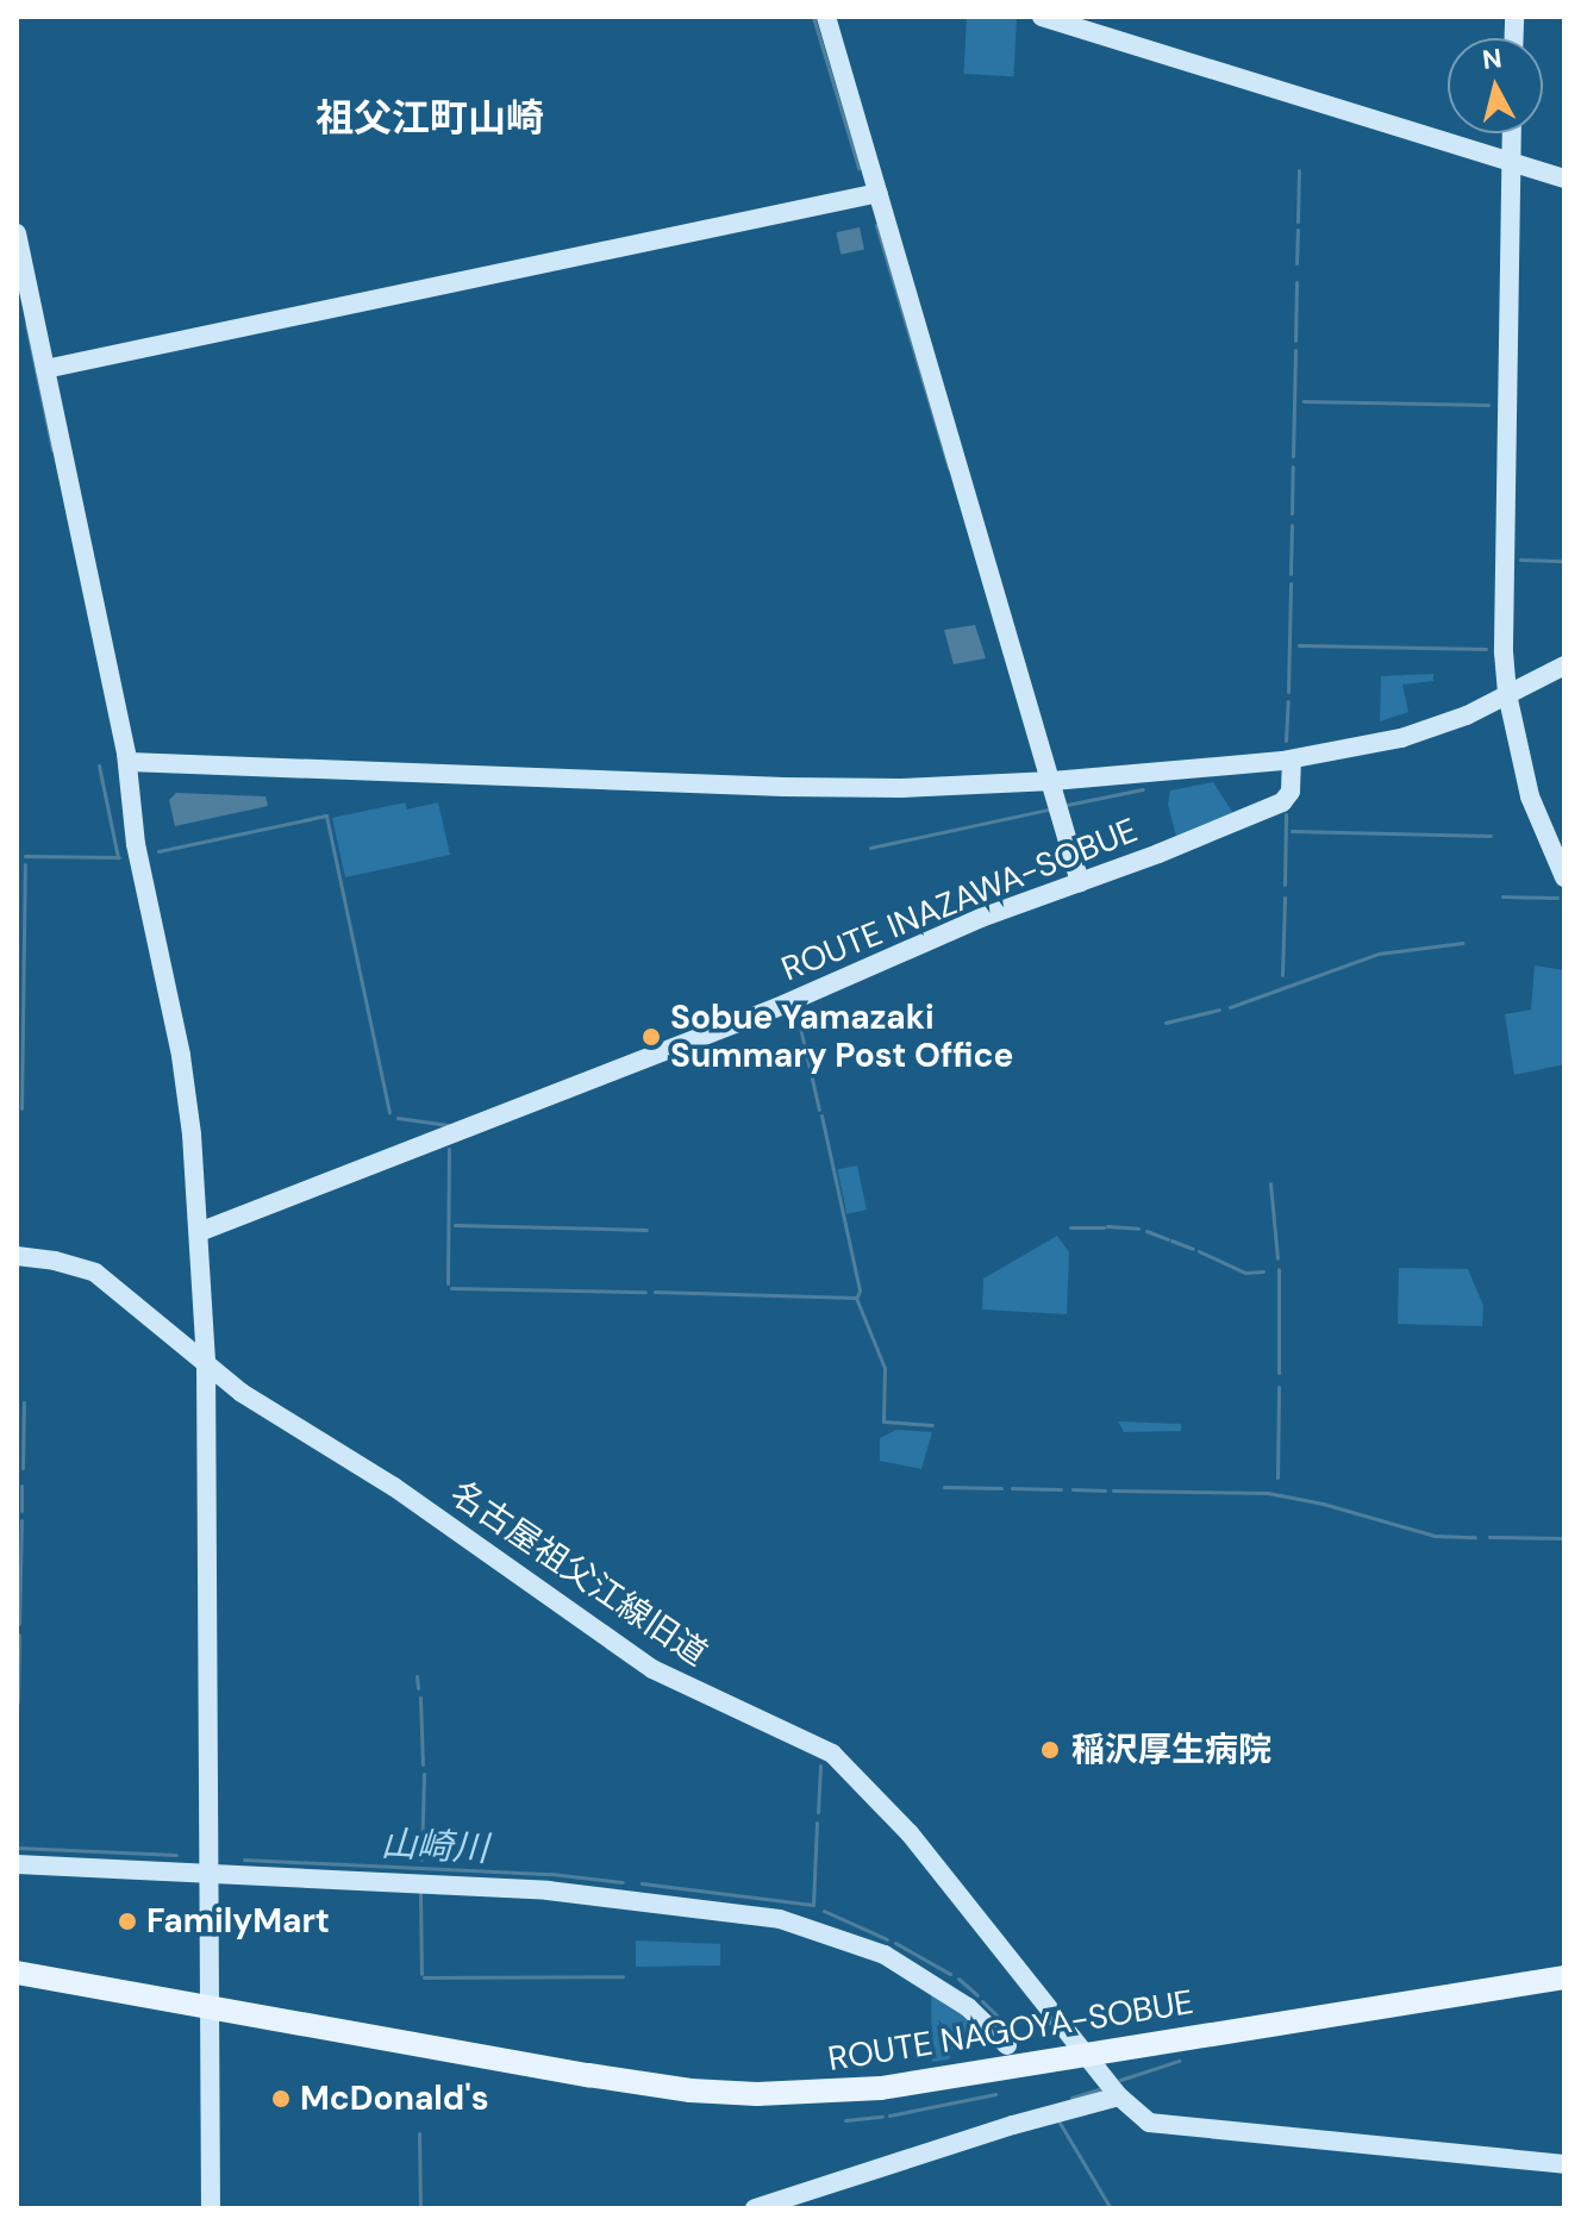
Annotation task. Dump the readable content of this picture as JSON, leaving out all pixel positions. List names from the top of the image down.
{
  "streets": {
    "main road": ["ROUTE NAGOYA-SOBUE"],
    "street": ["ROUTE INAZAWA-SOBUE", "名古屋祖父江線旧道"]
  },
  "crossings": [
    ["名古屋祖父江線旧道", "ROUTE NAGOYA-SOBUE"]
  ],
  "districts": ["祖父江町山崎"],
  "water": ["山崎川"],
  "places": [
    "Sobue Yamazaki Summary Post Office",
    "稲沢厚生病院",
    "FamilyMart",
    "McDonald's"
  ],
  "north": "top"
}
